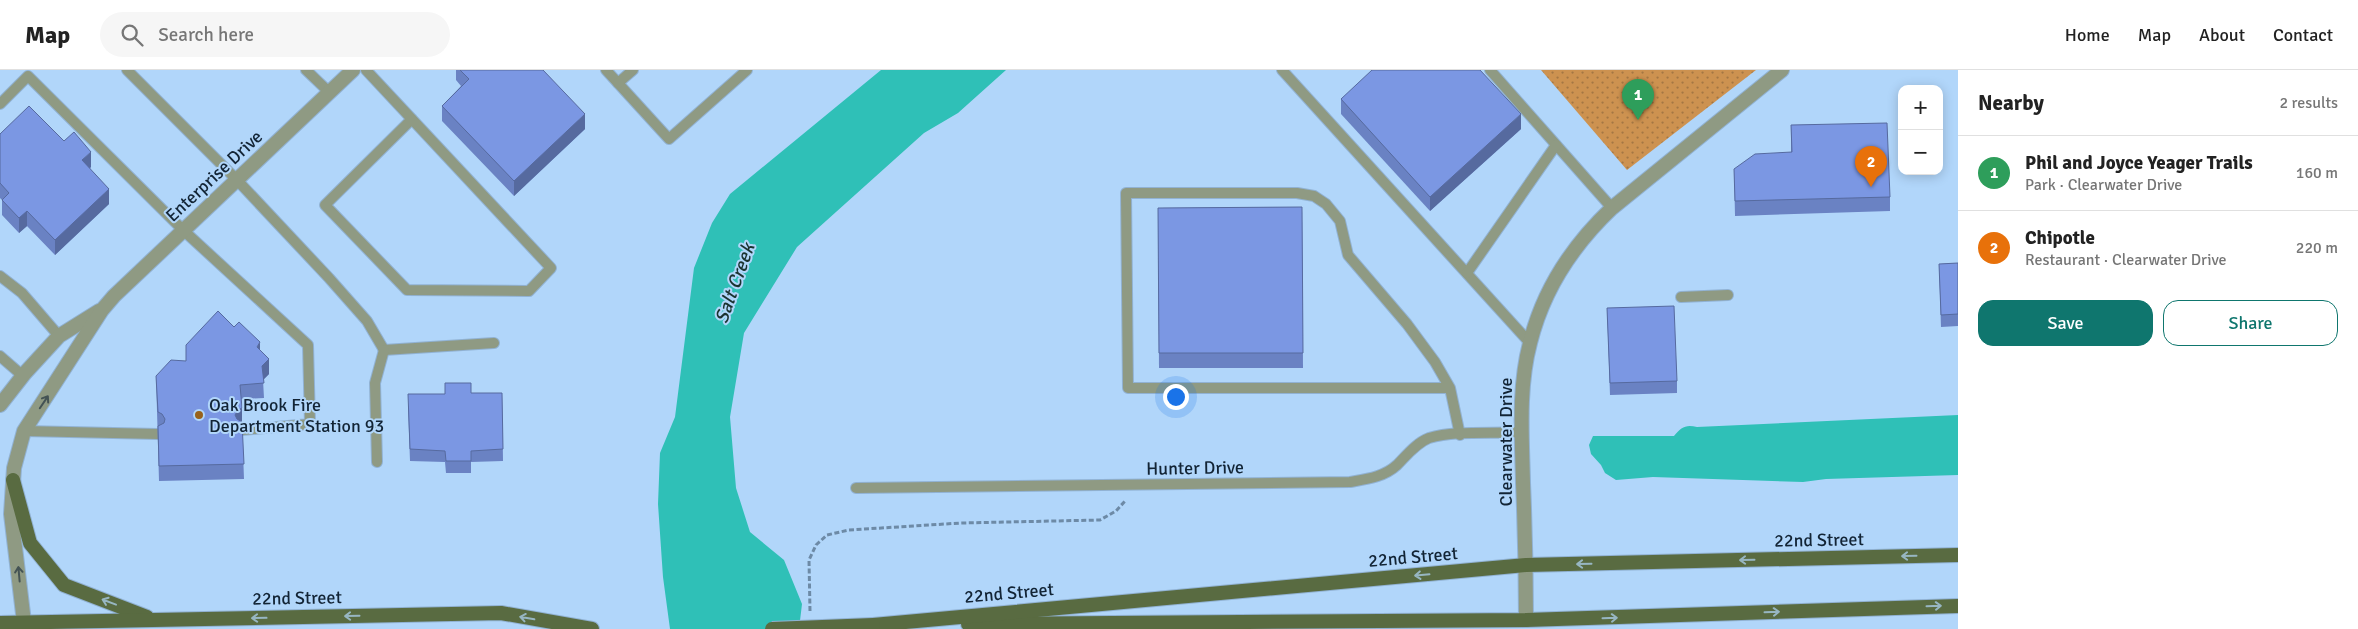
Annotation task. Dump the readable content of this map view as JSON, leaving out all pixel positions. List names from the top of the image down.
{
  "streets": {
    "main road": ["22nd Street"],
    "street": ["Enterprise Drive", "Clearwater Drive"],
    "lane": ["Hunter Drive"]
  },
  "crossings": [
    ["Enterprise Drive", "22nd Street"],
    ["Clearwater Drive", "Hunter Drive"],
    ["Clearwater Drive", "22nd Street"]
  ],
  "water": ["Salt Creek"],
  "places": ["Oak Brook Fire Department Station 93"],
  "page": {
    "header": "Map",
    "search": "Search here",
    "nav": [
      "Home",
      "Map",
      "About",
      "Contact"
    ],
    "heading": ["Nearby", "2 results"],
    "pins": ["1", "2"],
    "map_buttons": ["+", "−"],
    "list": [
      {
        "mark": "1",
        "name": "Phil and Joyce Yeager Trails",
        "note": "Park · Clearwater Drive",
        "value": "160 m"
      },
      {
        "mark": "2",
        "name": "Chipotle",
        "note": "Restaurant · Clearwater Drive",
        "value": "220 m"
      }
    ],
    "buttons": ["Save", "Share"]
  }
}
